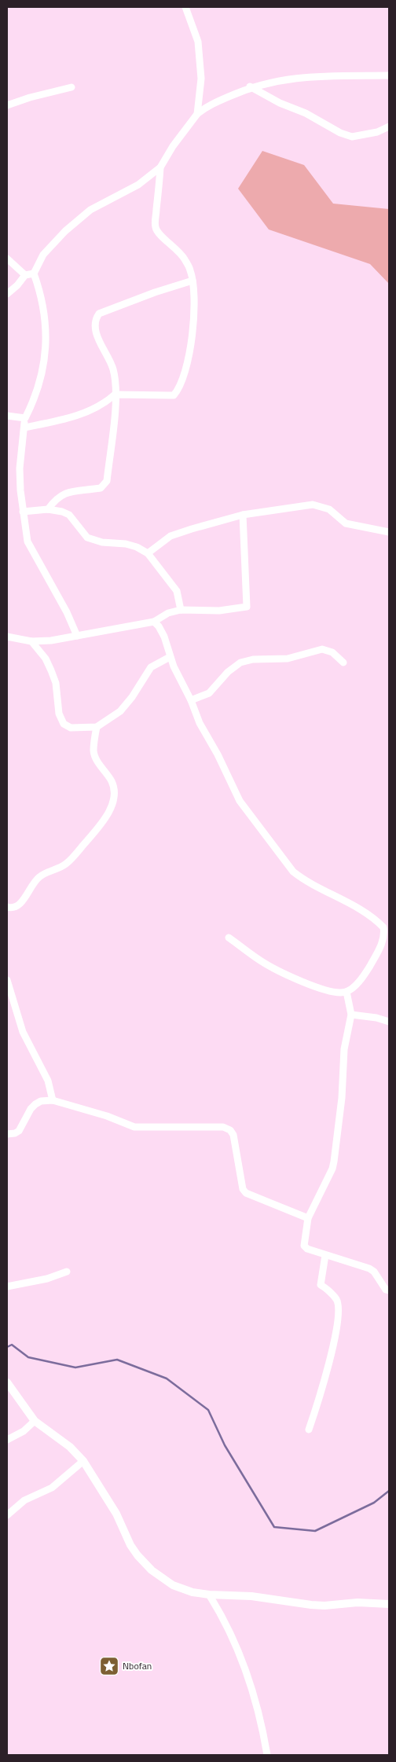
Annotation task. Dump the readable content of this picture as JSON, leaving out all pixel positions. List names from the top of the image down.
{
  "places": {
    "place": ["Nbofan"]
  }
}
